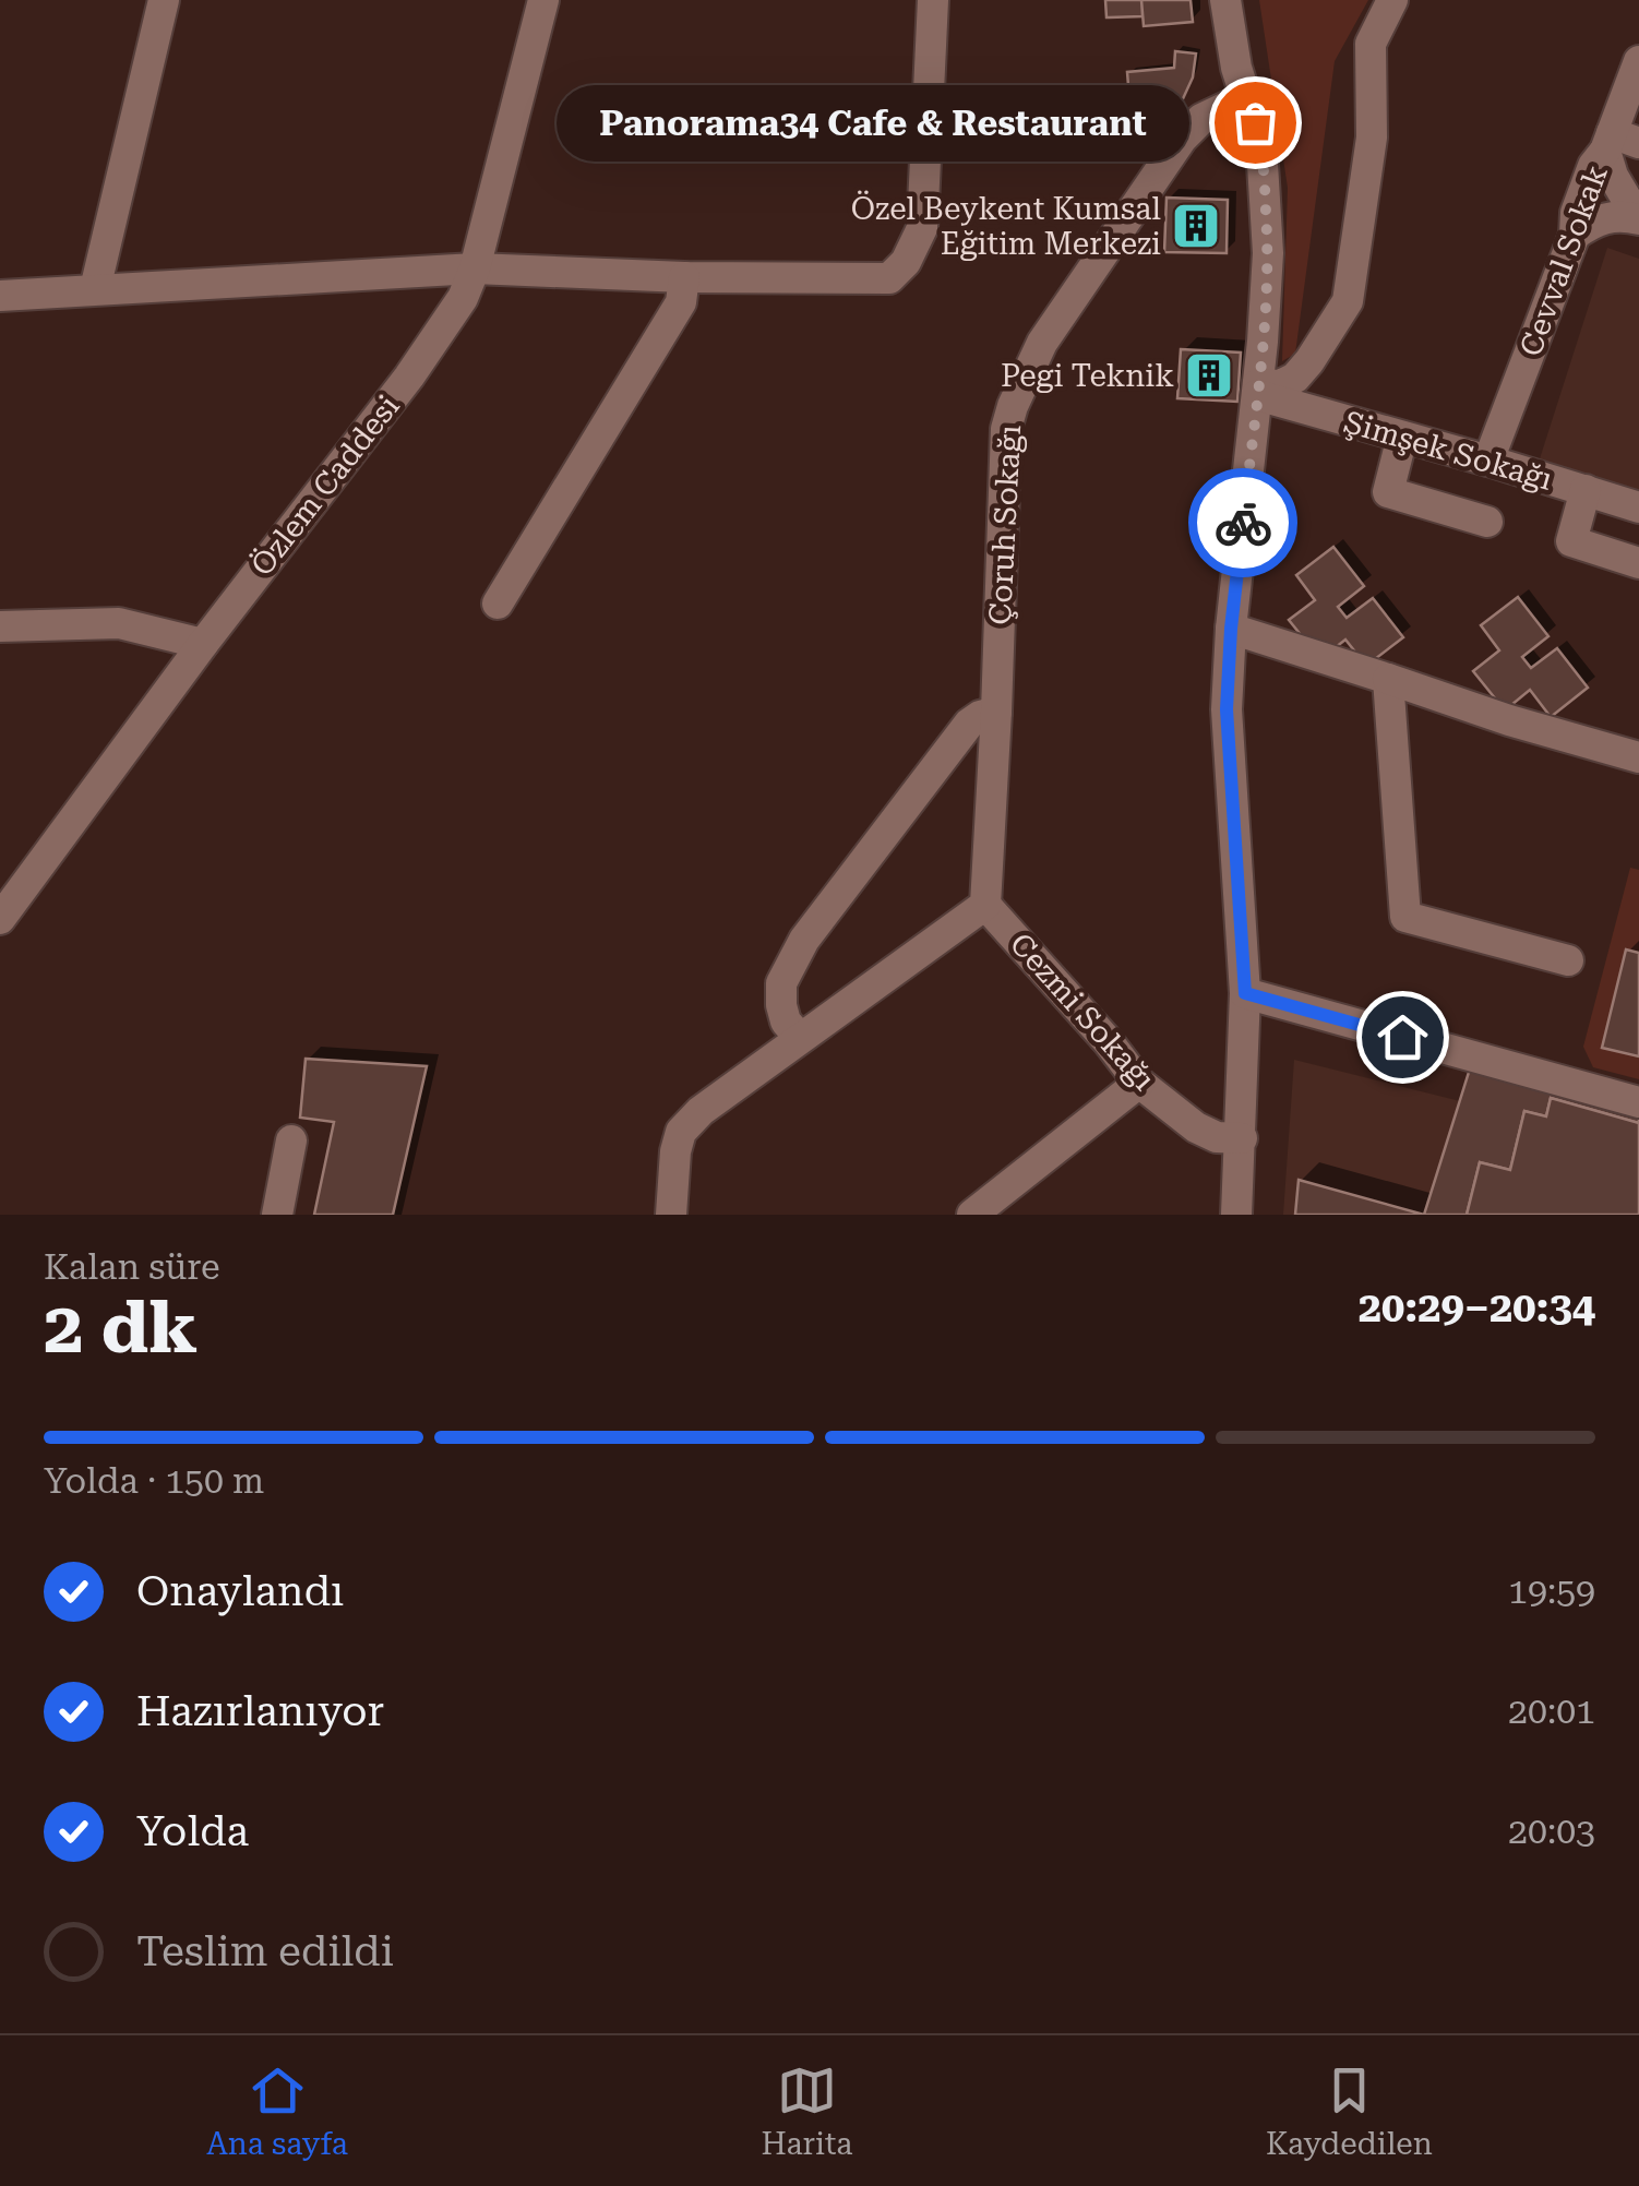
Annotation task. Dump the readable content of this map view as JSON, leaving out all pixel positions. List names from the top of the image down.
{
  "streets": {
    "street": [
      "Cevval Sokak",
      "Şimşek Sokağı",
      "Özlem Caddesi",
      "Çoruh Sokağı",
      "Cezmi Sokağı"
    ]
  },
  "crossings": [
    ["Cevval Sokak", "Şimşek Sokağı"],
    ["Çoruh Sokağı", "Cezmi Sokağı"]
  ],
  "places": {
    "other": ["Panorama34 Cafe & Restaurant"],
    "building": ["Özel Beykent Kumsal Eğitim Merkezi", "Pegi Teknik"]
  },
  "page": {
    "bubble": "Panorama34 Cafe & Restaurant",
    "heading": ["2 dk", "Kalan süre", "20:29–20:34"],
    "bar": "Yolda · 150 m",
    "list": [
      ["Onaylandı", "19:59"],
      ["Hazırlanıyor", "20:01"],
      ["Yolda", "20:03"],
      "Teslim edildi"
    ],
    "tabs": ["Ana sayfa", "Harita", "Kaydedilen"]
  }
}
